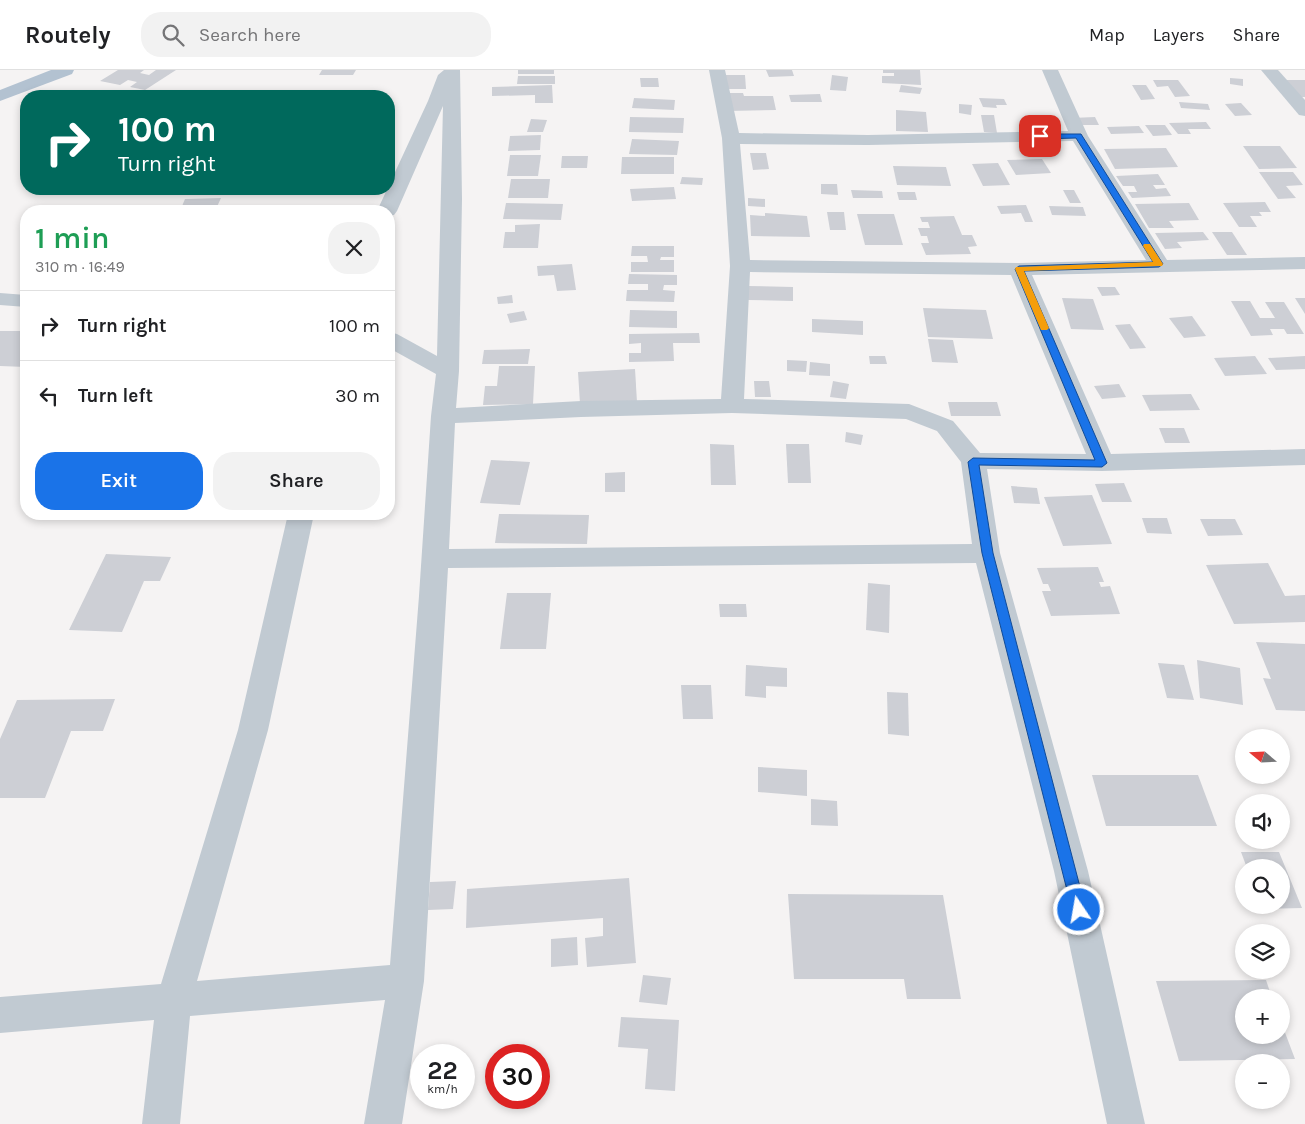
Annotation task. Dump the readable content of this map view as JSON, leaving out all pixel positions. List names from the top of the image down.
{
  "north": "left",
  "page": {
    "header": "Routely",
    "search": "Search here",
    "nav": ["Map", "Layers", "Share"],
    "turn": ["100 m", "Turn right"],
    "heading": ["1 min", "310 m · 16:49"],
    "list": [
      {
        "name": "Turn right",
        "value": "100 m"
      },
      {
        "name": "Turn left",
        "value": "30 m"
      }
    ],
    "buttons": ["Exit", "Share"],
    "map_buttons": ["+", "−"],
    "speed": "22 km/h",
    "limit": "30"
  }
}
